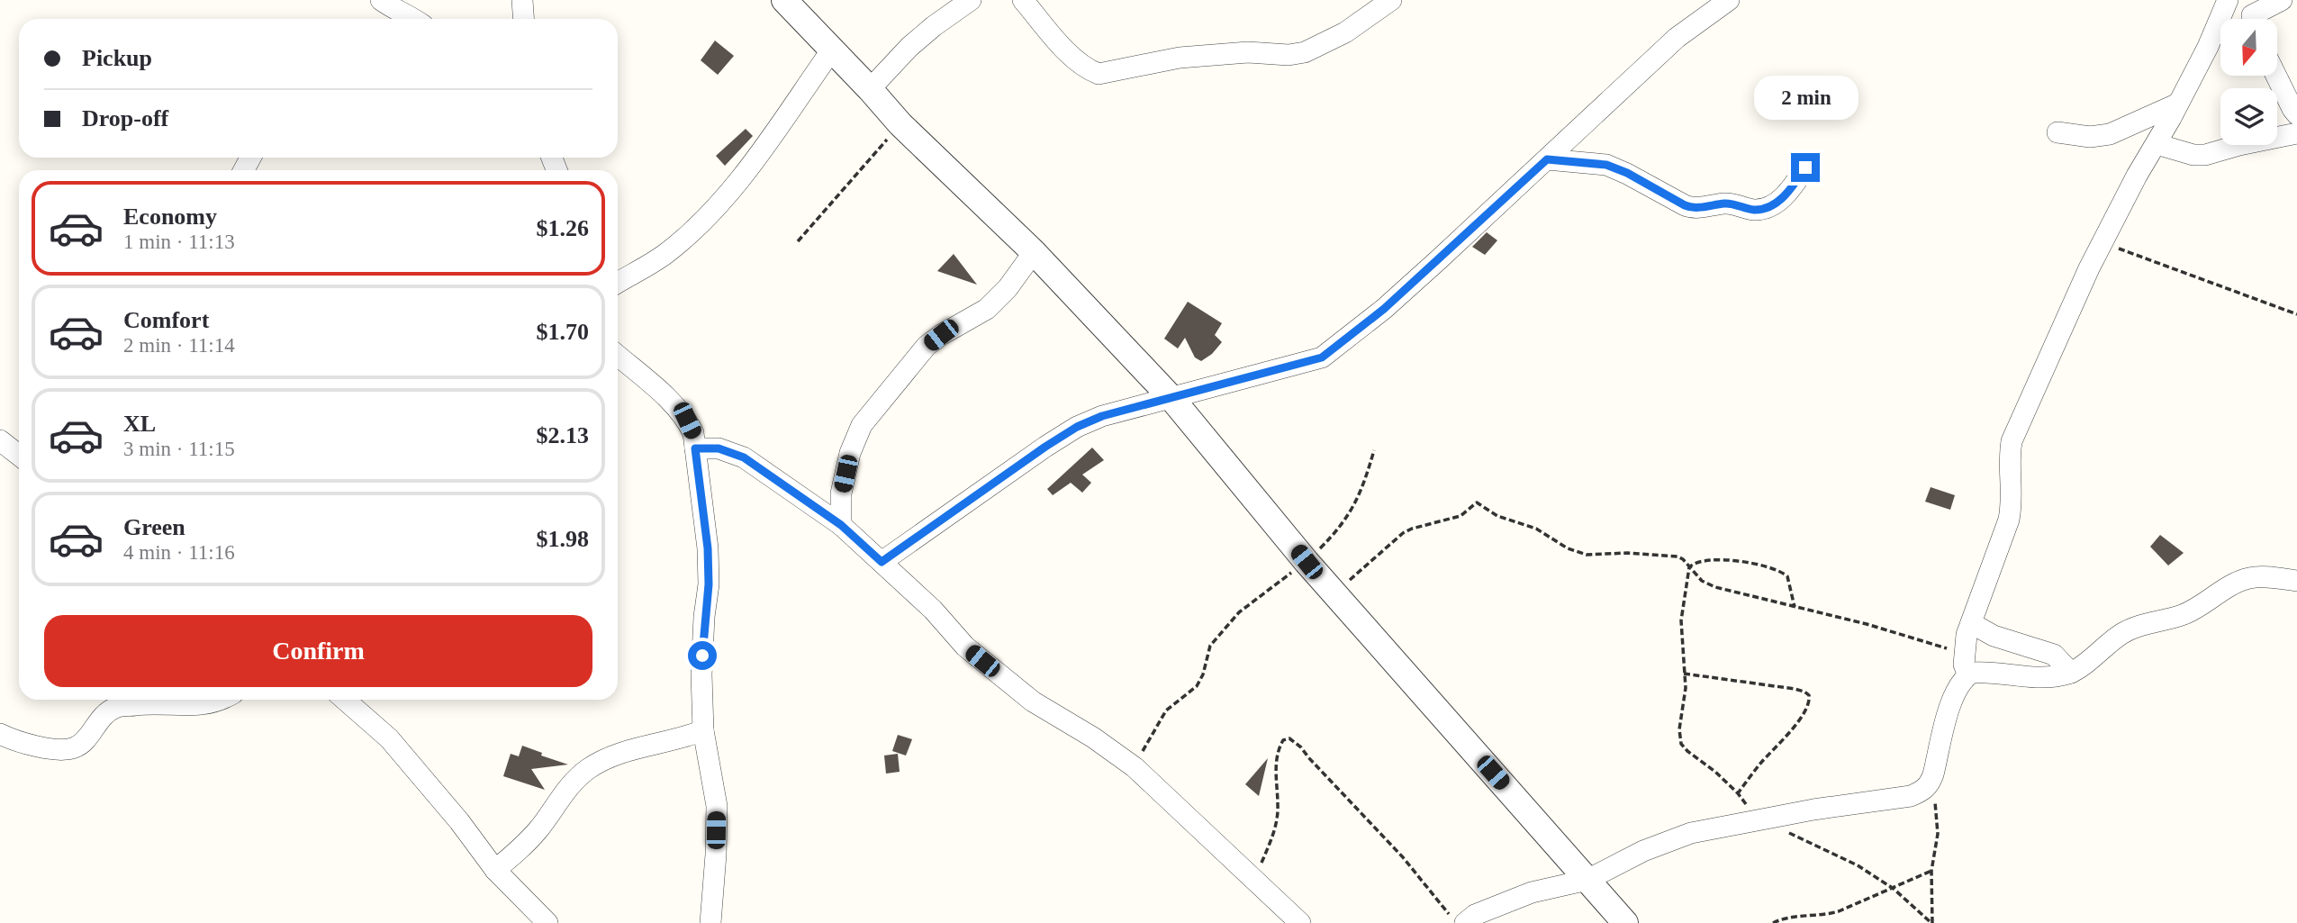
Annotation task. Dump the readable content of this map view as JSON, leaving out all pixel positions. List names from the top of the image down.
{
  "north": "bottom",
  "page": {
    "banner": ["Pickup", "Drop-off"],
    "bubble": "2 min",
    "list": [
      {
        "name": "Economy",
        "note": "1 min · 11:13",
        "value": "$1.26"
      },
      {
        "name": "Comfort",
        "note": "2 min · 11:14",
        "value": "$1.70"
      },
      {
        "name": "XL",
        "note": "3 min · 11:15",
        "value": "$2.13"
      },
      {
        "name": "Green",
        "note": "4 min · 11:16",
        "value": "$1.98"
      }
    ],
    "buttons": "Confirm"
  }
}
